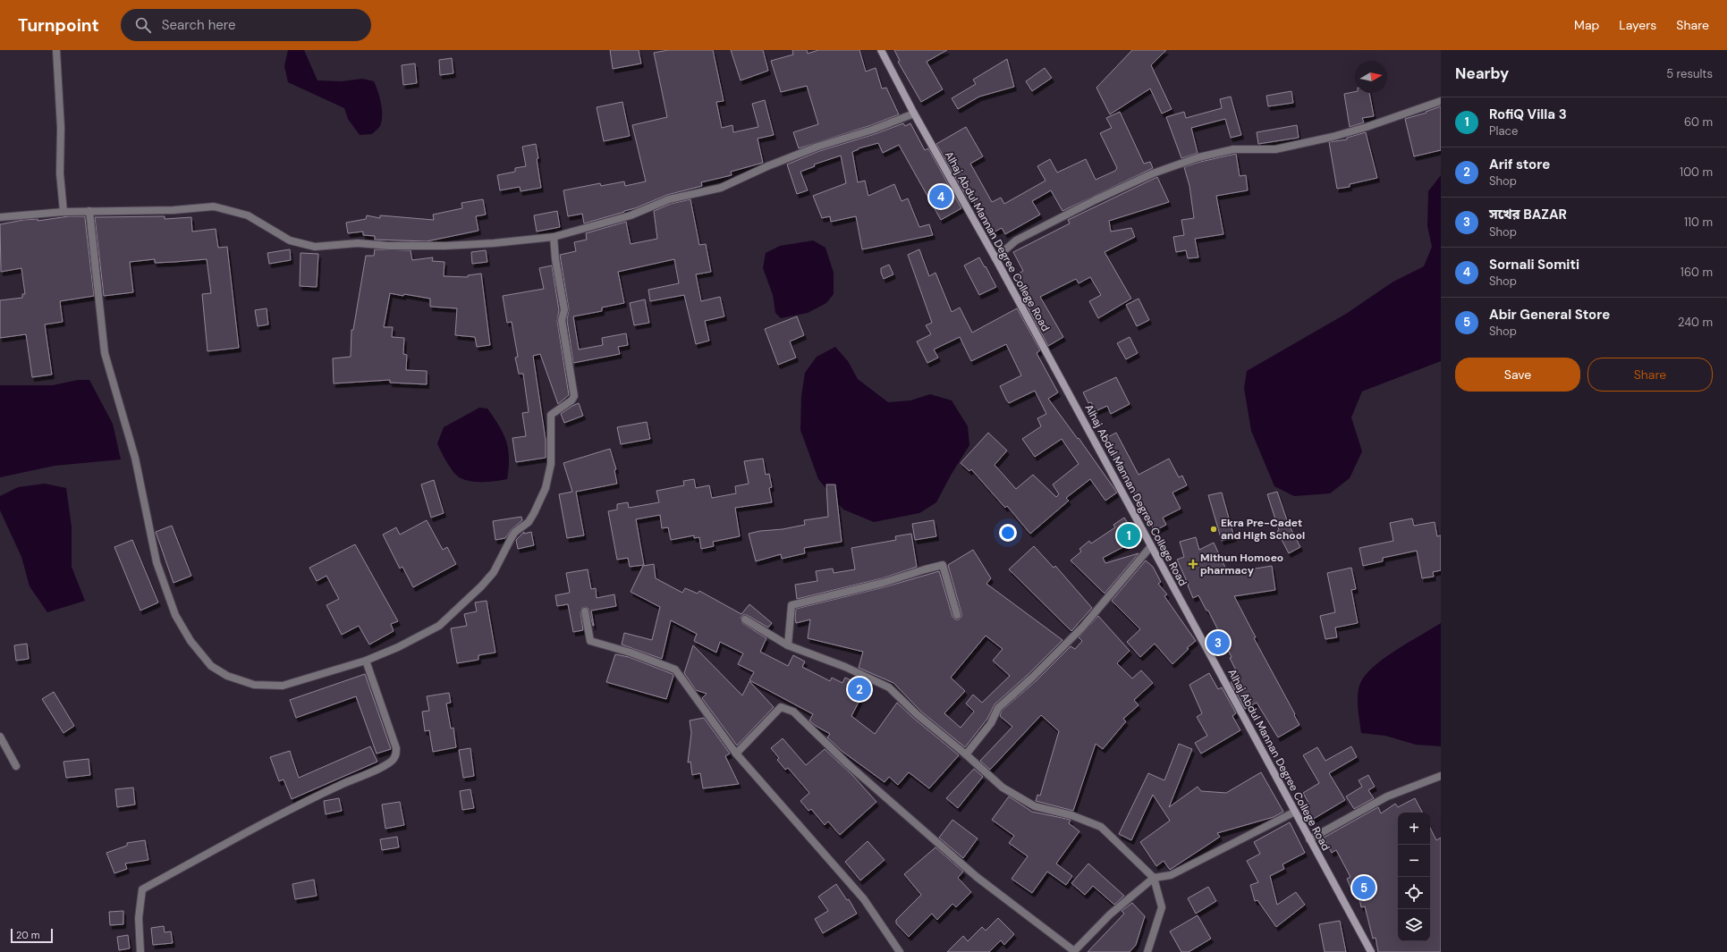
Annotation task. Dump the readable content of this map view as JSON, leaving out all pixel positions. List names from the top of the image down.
{
  "streets": {
    "street": ["Alhaj Abdul Mannan Degree College Road"]
  },
  "places": {
    "other": ["Ekra Pre-Cadet and High School"],
    "health": ["Mithun Homoeo pharmacy"]
  },
  "scale_bar": "20 m",
  "north": "right",
  "page": {
    "header": "Turnpoint",
    "search": "Search here",
    "nav": ["Map", "Layers", "Share"],
    "heading": ["Nearby", "5 results"],
    "list": [
      {
        "mark": "1",
        "name": "RofiQ Villa 3",
        "note": "Place",
        "value": "60 m"
      },
      {
        "mark": "2",
        "name": "Arif store",
        "note": "Shop",
        "value": "100 m"
      },
      {
        "mark": "3",
        "name": "সখের BAZAR",
        "note": "Shop",
        "value": "110 m"
      },
      {
        "mark": "4",
        "name": "Sornali Somiti",
        "note": "Shop",
        "value": "160 m"
      },
      {
        "mark": "5",
        "name": "Abir General Store",
        "note": "Shop",
        "value": "240 m"
      }
    ],
    "pins": [
      "4",
      "1",
      "3",
      "2",
      "5"
    ],
    "buttons": ["Save", "Share"],
    "map_buttons": ["+", "−"],
    "scale": "20 m"
  }
}
